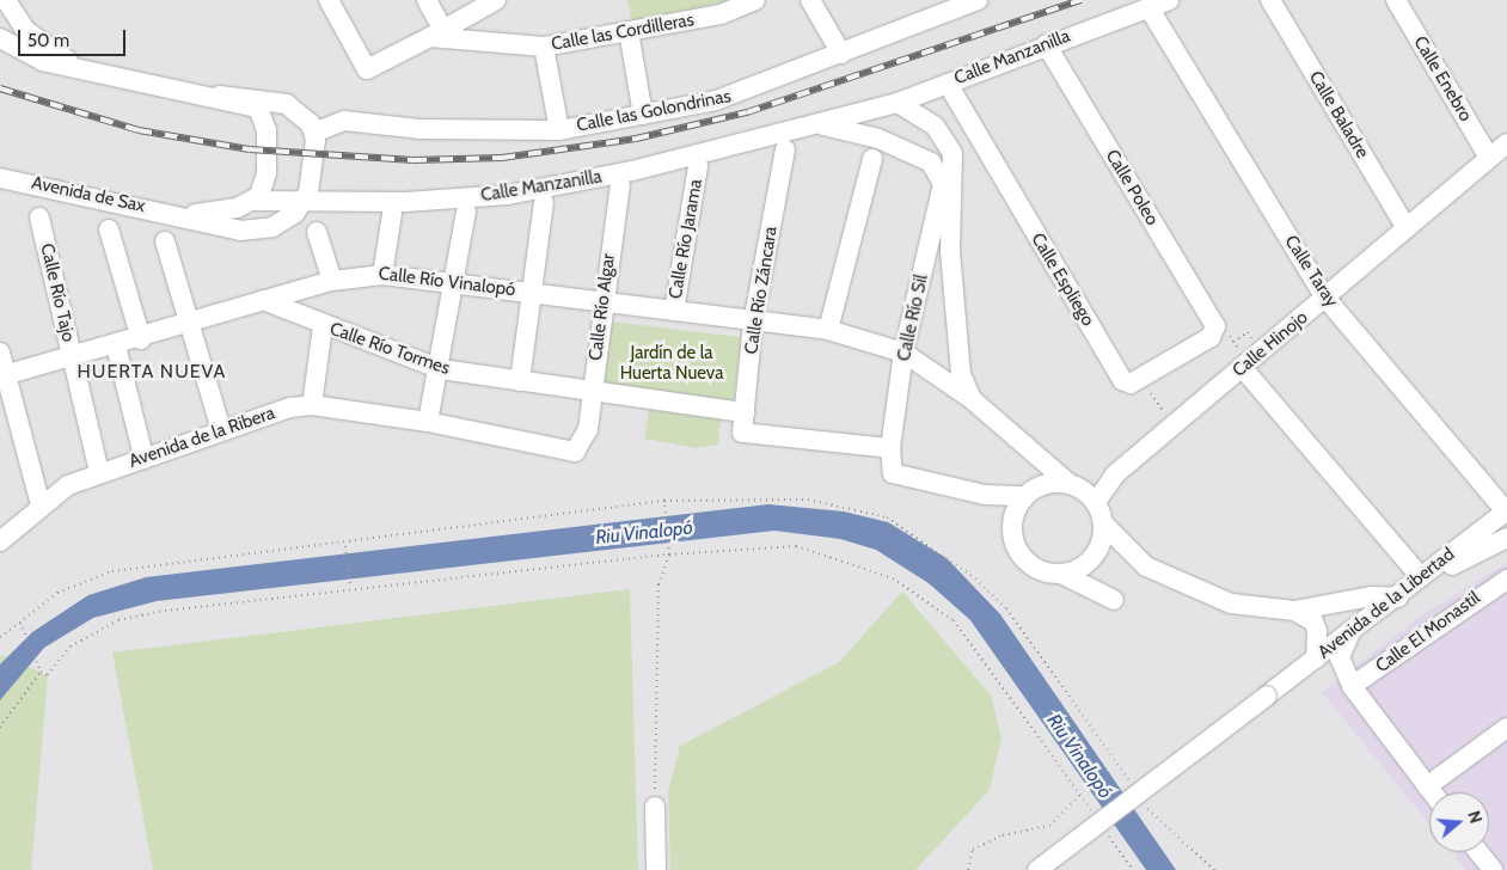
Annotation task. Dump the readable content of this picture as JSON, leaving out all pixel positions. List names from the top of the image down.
{
  "streets": {
    "street": [
      "Calle las Cordilleras",
      "Calle Manzanilla",
      "Calle Enebro",
      "Calle las Golondrinas",
      "Calle Baladre",
      "Calle Poleo",
      "Avenida de Sax",
      "Calle Río Jarama",
      "Calle Taray",
      "Calle Espliego",
      "Calle Río Vinalopó",
      "Calle Río Záncara",
      "Calle Río Tajo",
      "Calle Río Algar",
      "Calle Río Sil",
      "Calle Hinojo",
      "Calle Río Tormes",
      "Avenida de la Ribera",
      "Avenida de la Libertad",
      "Calle El Monastil"
    ]
  },
  "crossings": [
    ["Calle Manzanilla", "Calle Poleo"],
    ["Calle Manzanilla", "Calle Taray"],
    ["Calle Manzanilla", "Calle Espliego"],
    ["Calle Manzanilla", "Calle Río Sil"],
    ["Calle Enebro", "Calle Hinojo"],
    ["Calle Baladre", "Calle Hinojo"],
    ["Calle Poleo", "Calle Espliego"],
    ["Calle Río Jarama", "Calle Río Vinalopó"],
    ["Calle Taray", "Calle Hinojo"],
    ["Calle Taray", "Avenida de la Libertad"],
    ["Calle Río Vinalopó", "Calle Río Záncara"],
    ["Calle Río Vinalopó", "Calle Río Tajo"],
    ["Calle Río Vinalopó", "Calle Río Algar"],
    ["Calle Río Vinalopó", "Calle Río Sil"],
    ["Calle Río Vinalopó", "Calle Hinojo"],
    ["Calle Río Vinalopó", "Calle Río Tormes"],
    ["Calle Río Záncara", "Calle Río Sil"],
    ["Calle Río Záncara", "Calle Río Tormes"],
    ["Calle Río Tajo", "Avenida de la Ribera"],
    ["Calle Río Algar", "Calle Río Tormes"],
    ["Calle Río Algar", "Avenida de la Ribera"]
  ],
  "districts": ["HUERTA NUEVA"],
  "water": ["Riu Vinalopó"],
  "parks": ["Jardín de la Huerta Nueva"],
  "scale_bar": "50 m",
  "north": "right"
}
